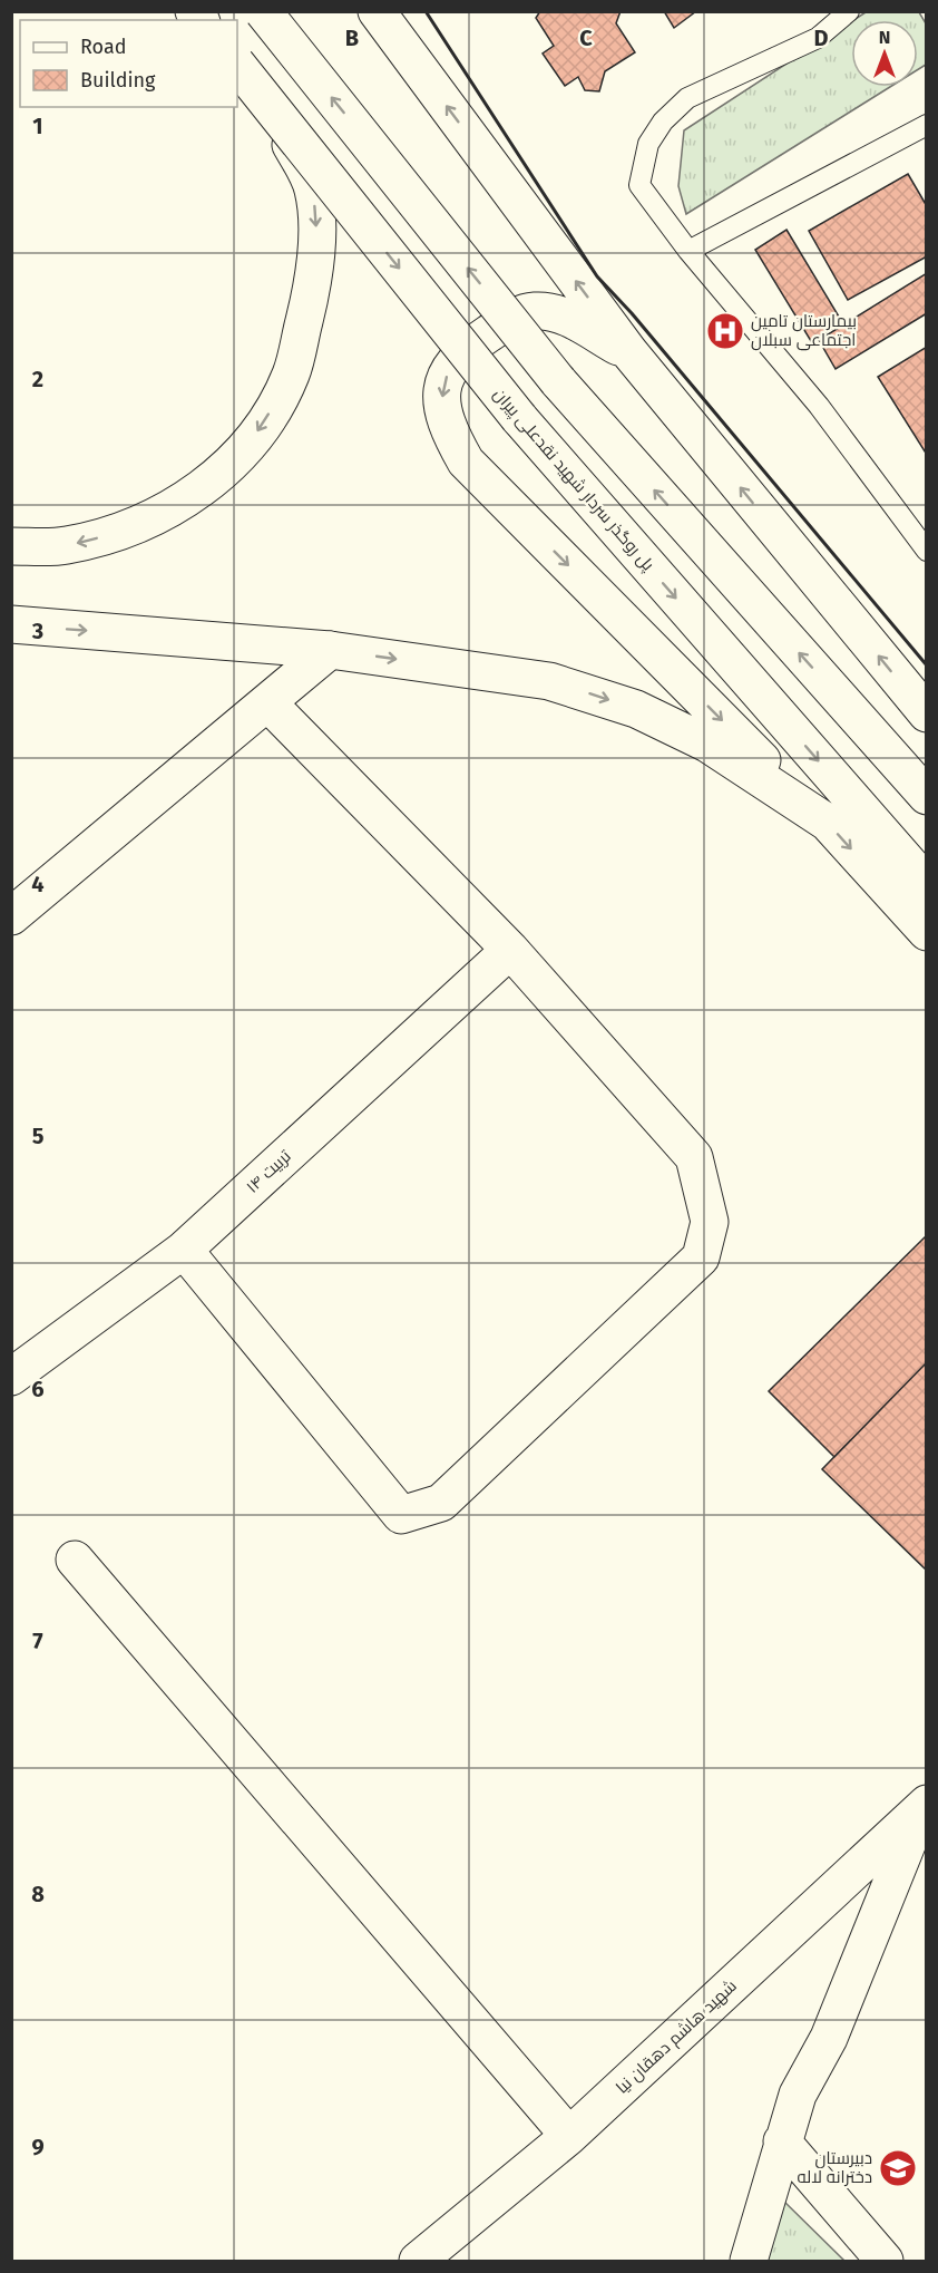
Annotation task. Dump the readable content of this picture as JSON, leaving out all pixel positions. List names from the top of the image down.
{
  "streets": {
    "main road": ["پل روگذر سردار شهید نقدعلی پیران", "تربیت ۱۴", "شهید هاشم دهقان نیا"]
  },
  "places": {
    "hospital": ["بیمارستان تامین اجتماعی سبلان"],
    "school or university": ["دبیرستان دخترانه لاله"]
  },
  "legend": ["Road", "Building"],
  "north": "top",
  "grid": {
    "columns": ["B", "C", "D"],
    "rows": [
      "1",
      "2",
      "3",
      "4",
      "5",
      "6",
      "7",
      "8",
      "9"
    ]
  }
}
